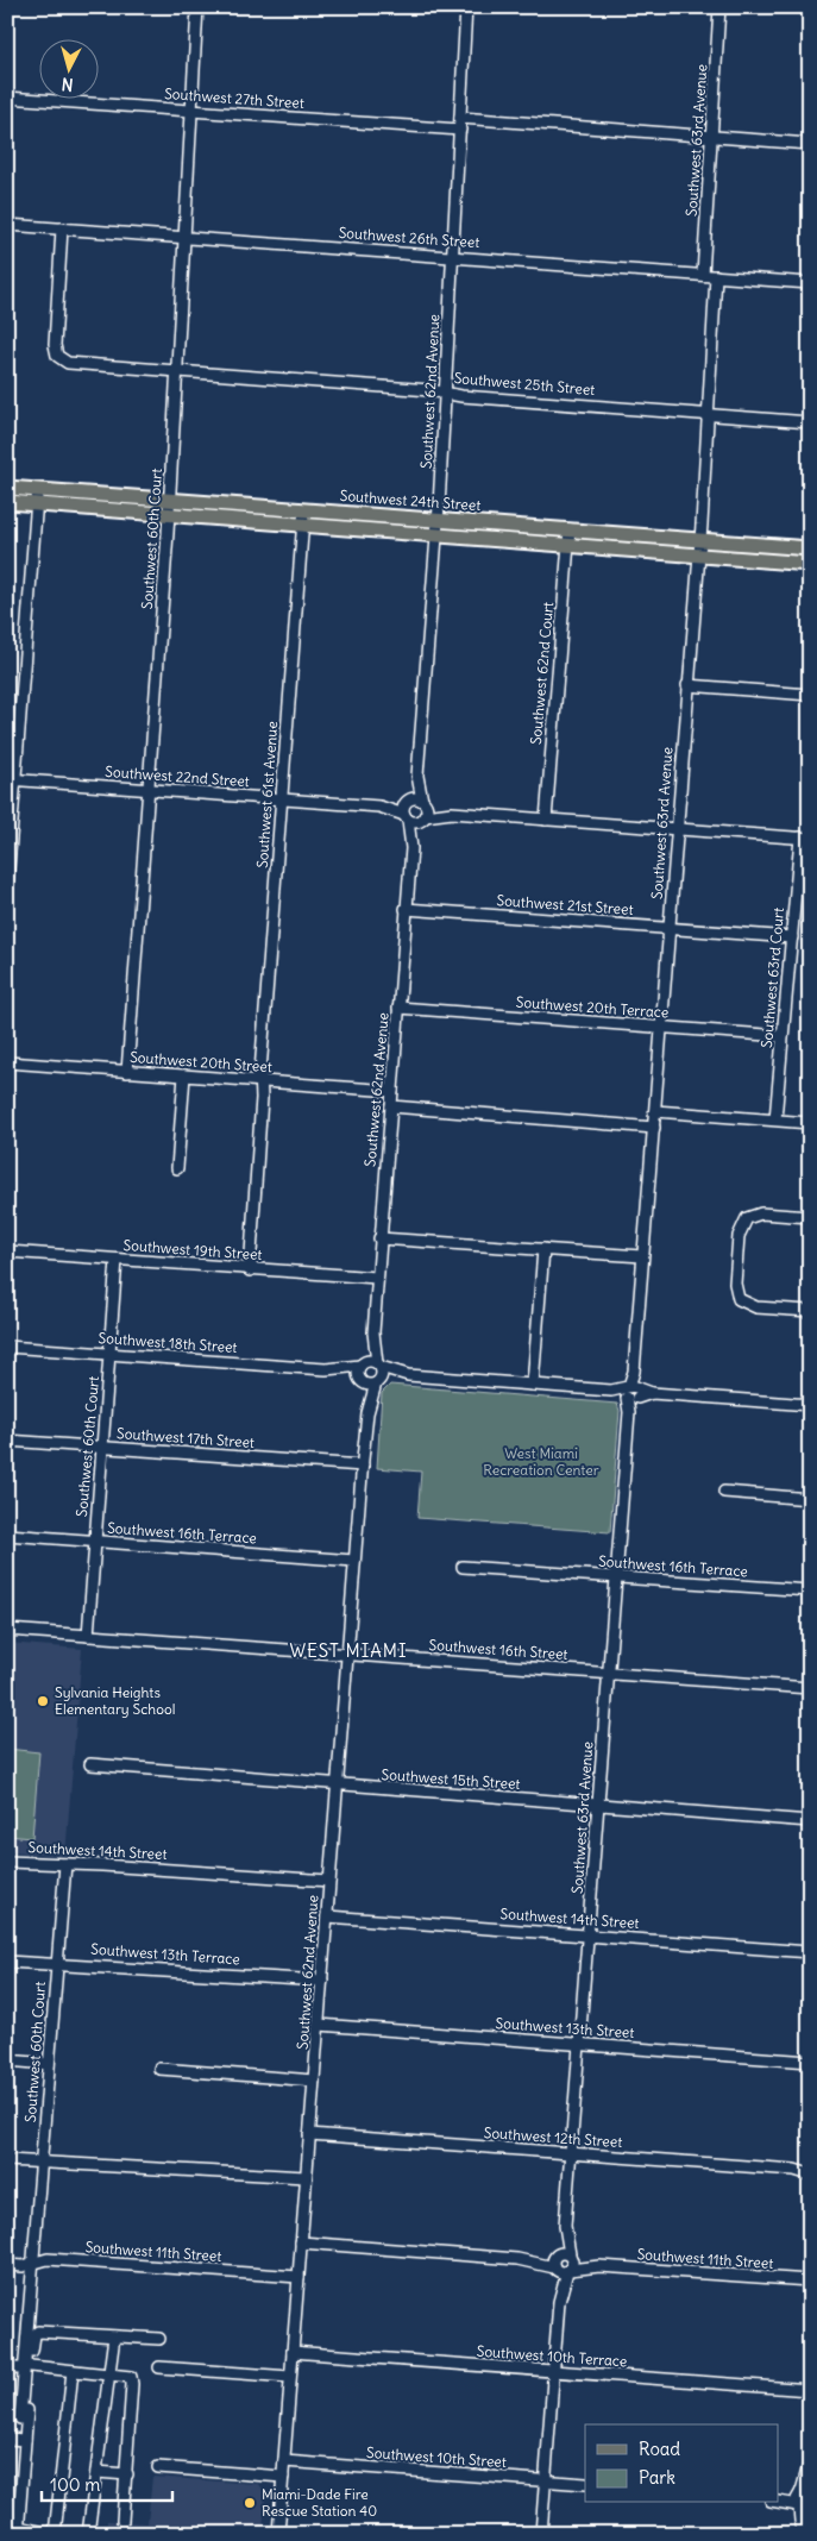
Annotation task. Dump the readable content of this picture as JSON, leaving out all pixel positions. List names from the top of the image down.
{
  "streets": {
    "main road": ["Southwest 24th Street"],
    "street": [
      "Southwest 27th Street",
      "Southwest 63rd Avenue",
      "Southwest 26th Street",
      "Southwest 25th Street",
      "Southwest 62nd Avenue",
      "Southwest 60th Court",
      "Southwest 62nd Court",
      "Southwest 22nd Street",
      "Southwest 61st Avenue",
      "Southwest 21st Street",
      "Southwest 63rd Court",
      "Southwest 20th Terrace",
      "Southwest 20th Street",
      "Southwest 19th Street",
      "Southwest 18th Street",
      "Southwest 17th Street",
      "Southwest 16th Terrace",
      "Southwest 16th Street",
      "Southwest 15th Street",
      "Southwest 14th Street",
      "Southwest 13th Terrace",
      "Southwest 13th Street",
      "Southwest 12th Street",
      "Southwest 11th Street",
      "Southwest 10th Terrace",
      "Southwest 10th Street"
    ]
  },
  "crossings": [
    ["Southwest 27th Street", "Southwest 62nd Avenue"],
    ["Southwest 27th Street", "Southwest 60th Court"],
    ["Southwest 63rd Avenue", "Southwest 26th Street"],
    ["Southwest 63rd Avenue", "Southwest 25th Street"],
    ["Southwest 63rd Avenue", "Southwest 24th Street"],
    ["Southwest 63rd Avenue", "Southwest 21st Street"],
    ["Southwest 63rd Avenue", "Southwest 20th Terrace"],
    ["Southwest 63rd Avenue", "Southwest 16th Terrace"],
    ["Southwest 63rd Avenue", "Southwest 16th Street"],
    ["Southwest 63rd Avenue", "Southwest 15th Street"],
    ["Southwest 63rd Avenue", "Southwest 14th Street"],
    ["Southwest 63rd Avenue", "Southwest 13th Street"],
    ["Southwest 63rd Avenue", "Southwest 12th Street"],
    ["Southwest 63rd Avenue", "Southwest 11th Street"],
    ["Southwest 63rd Avenue", "Southwest 10th Terrace"],
    ["Southwest 63rd Avenue", "Southwest 10th Street"],
    ["Southwest 26th Street", "Southwest 25th Street"],
    ["Southwest 26th Street", "Southwest 62nd Avenue"],
    ["Southwest 26th Street", "Southwest 60th Court"],
    ["Southwest 25th Street", "Southwest 62nd Avenue"],
    ["Southwest 25th Street", "Southwest 60th Court"],
    ["Southwest 62nd Avenue", "Southwest 24th Street"],
    ["Southwest 62nd Avenue", "Southwest 22nd Street"],
    ["Southwest 62nd Avenue", "Southwest 21st Street"],
    ["Southwest 62nd Avenue", "Southwest 20th Terrace"],
    ["Southwest 62nd Avenue", "Southwest 20th Street"],
    ["Southwest 62nd Avenue", "Southwest 19th Street"],
    ["Southwest 62nd Avenue", "Southwest 18th Street"],
    ["Southwest 62nd Avenue", "Southwest 17th Street"],
    ["Southwest 62nd Avenue", "Southwest 16th Terrace"],
    ["Southwest 62nd Avenue", "Southwest 16th Street"],
    ["Southwest 62nd Avenue", "Southwest 15th Street"],
    ["Southwest 62nd Avenue", "Southwest 14th Street"],
    ["Southwest 62nd Avenue", "Southwest 13th Terrace"],
    ["Southwest 62nd Avenue", "Southwest 13th Street"],
    ["Southwest 62nd Avenue", "Southwest 12th Street"],
    ["Southwest 62nd Avenue", "Southwest 11th Street"],
    ["Southwest 62nd Avenue", "Southwest 10th Terrace"],
    ["Southwest 62nd Avenue", "Southwest 10th Street"],
    ["Southwest 24th Street", "Southwest 60th Court"],
    ["Southwest 24th Street", "Southwest 62nd Court"],
    ["Southwest 24th Street", "Southwest 61st Avenue"],
    ["Southwest 60th Court", "Southwest 22nd Street"],
    ["Southwest 60th Court", "Southwest 20th Street"],
    ["Southwest 60th Court", "Southwest 19th Street"],
    ["Southwest 60th Court", "Southwest 18th Street"],
    ["Southwest 60th Court", "Southwest 17th Street"],
    ["Southwest 60th Court", "Southwest 16th Terrace"],
    ["Southwest 60th Court", "Southwest 16th Street"],
    ["Southwest 60th Court", "Southwest 14th Street"],
    ["Southwest 60th Court", "Southwest 13th Terrace"],
    ["Southwest 60th Court", "Southwest 11th Street"],
    ["Southwest 22nd Street", "Southwest 61st Avenue"],
    ["Southwest 61st Avenue", "Southwest 20th Street"],
    ["Southwest 61st Avenue", "Southwest 19th Street"],
    ["Southwest 21st Street", "Southwest 63rd Court"],
    ["Southwest 63rd Court", "Southwest 20th Terrace"]
  ],
  "districts": ["WEST MIAMI"],
  "parks": ["West Miami Recreation Center"],
  "places": ["Sylvania Heights Elementary School", "Miami-Dade Fire Rescue Station 40"],
  "legend": ["Road", "Park"],
  "scale_bar": "100 m",
  "north": "bottom"
}
